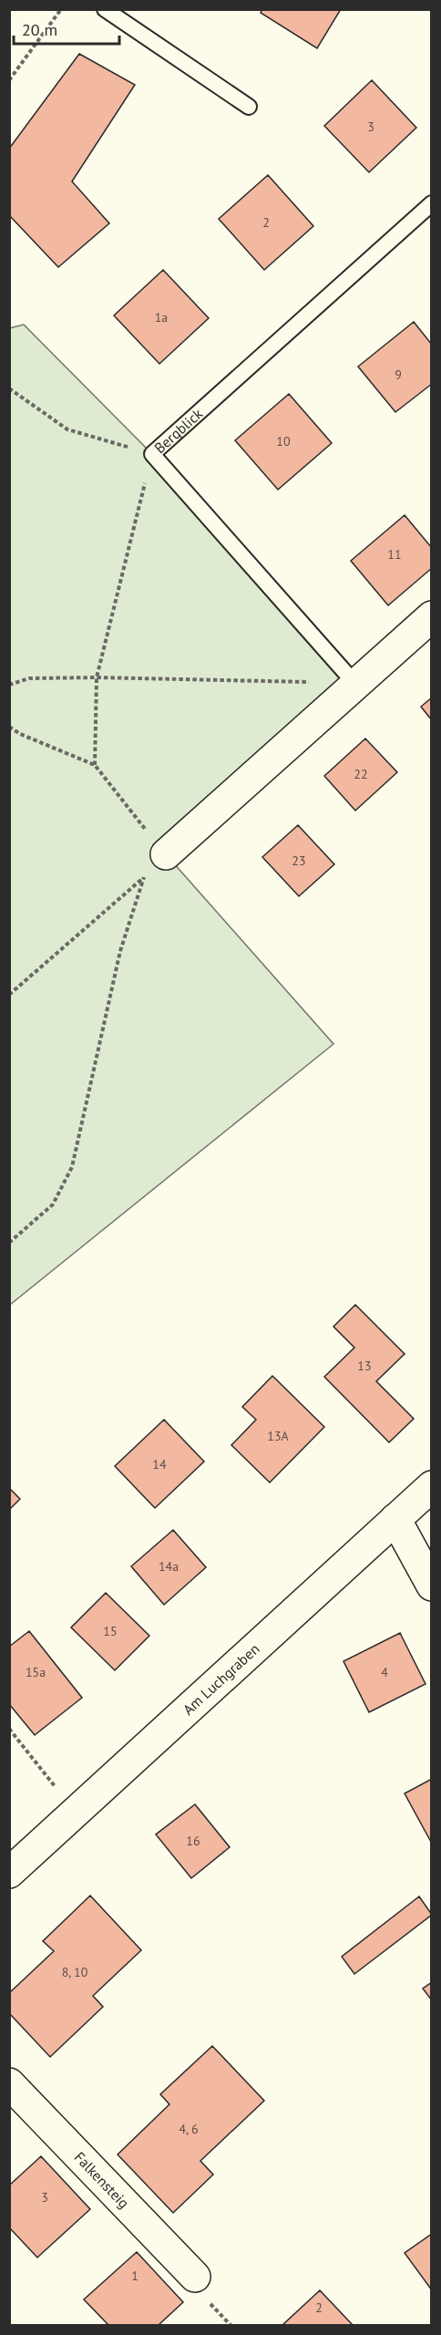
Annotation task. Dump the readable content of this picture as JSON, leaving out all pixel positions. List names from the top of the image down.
{
  "streets": {
    "street": ["Am Luchgraben", "Falkensteig"],
    "lane": ["Bergblick"]
  },
  "house_numbers": [
    "3",
    "2",
    "1a",
    "9",
    "10",
    "11",
    "22",
    "23",
    "13",
    "13A",
    "14",
    "14a",
    "15",
    "15a",
    "4",
    "16",
    "8, 10",
    "4, 6",
    "3",
    "1",
    "2"
  ],
  "scale_bar": "20 m"
}
